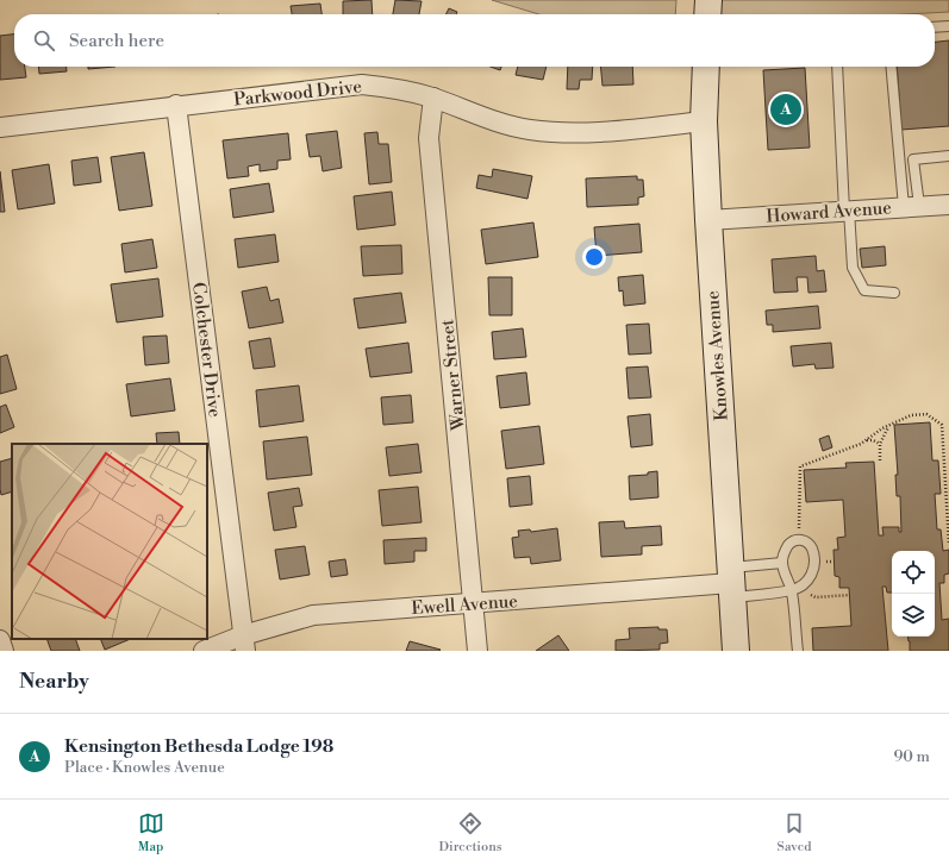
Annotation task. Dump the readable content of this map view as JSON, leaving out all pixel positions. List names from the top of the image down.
{
  "streets": {
    "main road": ["Knowles Avenue"],
    "street": [
      "Parkwood Drive",
      "Howard Avenue",
      "Colchester Drive",
      "Warner Street",
      "Ewell Avenue"
    ]
  },
  "crossings": [
    ["Parkwood Drive", "Colchester Drive"],
    ["Parkwood Drive", "Knowles Avenue"],
    ["Parkwood Drive", "Warner Street"],
    ["Howard Avenue", "Knowles Avenue"],
    ["Colchester Drive", "Ewell Avenue"],
    ["Knowles Avenue", "Ewell Avenue"],
    ["Warner Street", "Ewell Avenue"]
  ],
  "page": {
    "search": "Search here",
    "pins": "A",
    "heading": "Nearby",
    "list": [
      {
        "mark": "A",
        "name": "Kensington Bethesda Lodge 198",
        "note": "Place · Knowles Avenue",
        "value": "90 m"
      }
    ],
    "nav": ["Map", "Directions", "Saved"]
  }
}
